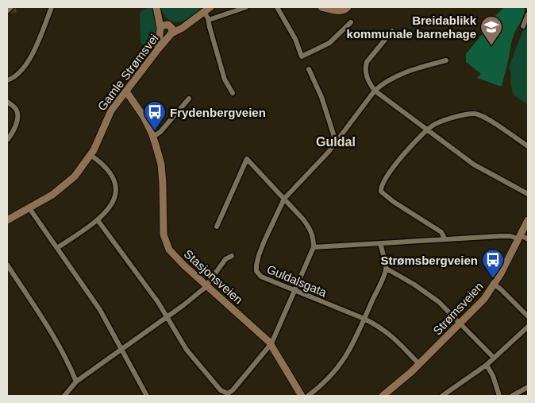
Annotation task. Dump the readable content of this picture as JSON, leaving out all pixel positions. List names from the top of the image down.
{
  "streets": {
    "main road": ["Gamle Strømsvei", "Stasjonsveien", "Strømsveien"],
    "street": ["Guldalsgata"]
  },
  "crossings": [
    ["Gamle Strømsvei", "Stasjonsveien"],
    ["Guldalsgata", "Strømsveien"]
  ],
  "districts": ["Guldal"],
  "places": {
    "school or university": ["Breidablikk kommunale barnehage"],
    "bus stop": ["Frydenbergveien", "Strømsbergveien"]
  }
}
